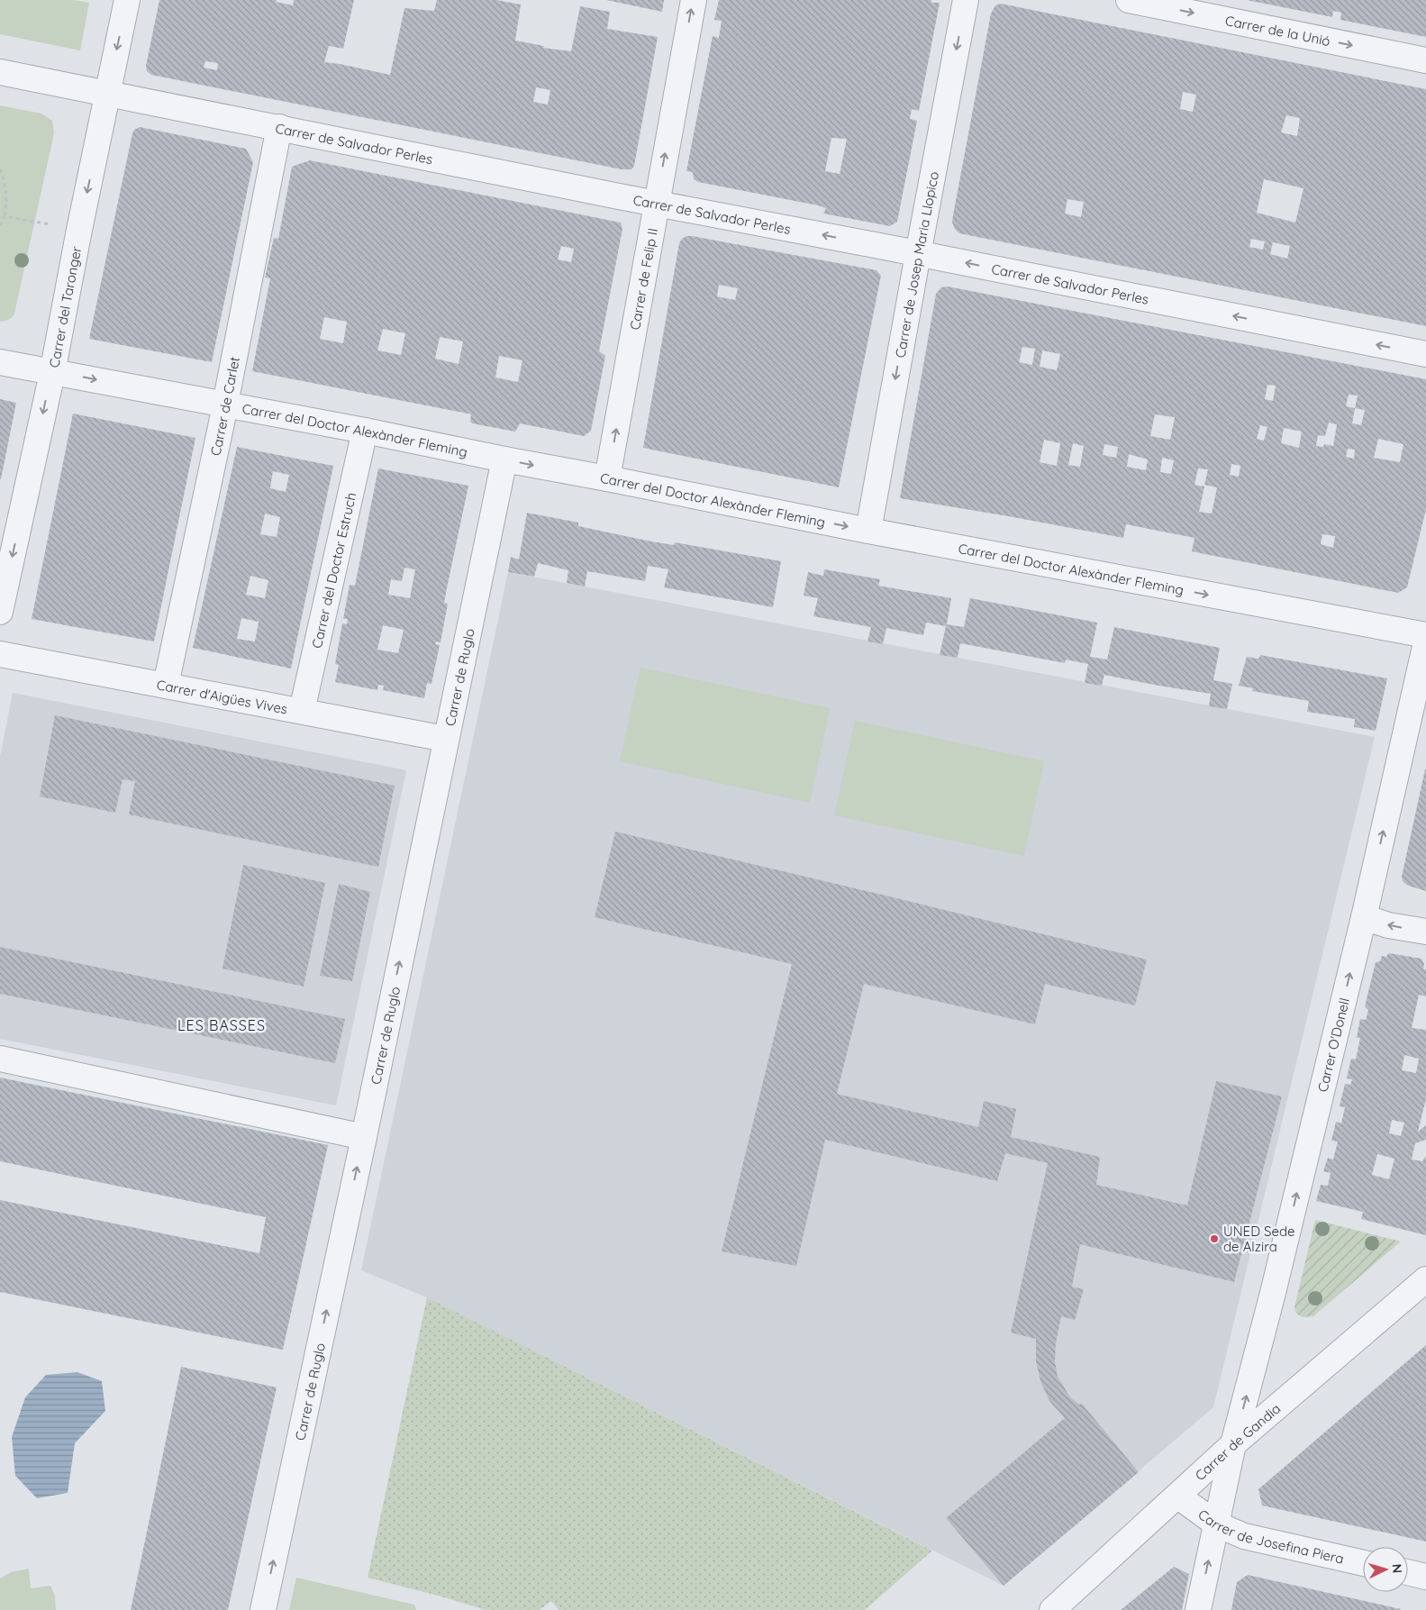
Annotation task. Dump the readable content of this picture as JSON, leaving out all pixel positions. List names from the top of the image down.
{
  "streets": {
    "street": [
      "Carrer de la Unió",
      "Carrer de Salvador Perles",
      "Carrer de Josep Maria Llopico",
      "Carrer de Felip II",
      "Carrer del Taronger",
      "Carrer de Carlet",
      "Carrer del Doctor Alexànder Fleming",
      "Carrer del Doctor Estruch",
      "Carrer de Ruglo",
      "Carrer d'Aigües Vives",
      "Carrer O'Donell",
      "Carrer de Gandia",
      "Carrer de Josefina Piera"
    ]
  },
  "crossings": [
    ["Carrer de Salvador Perles", "Carrer de Josep Maria Llopico"],
    ["Carrer de Salvador Perles", "Carrer de Felip II"],
    ["Carrer de Salvador Perles", "Carrer del Taronger"],
    ["Carrer de Salvador Perles", "Carrer de Carlet"],
    ["Carrer de Josep Maria Llopico", "Carrer del Doctor Alexànder Fleming"],
    ["Carrer de Felip II", "Carrer del Doctor Alexànder Fleming"],
    ["Carrer del Taronger", "Carrer del Doctor Alexànder Fleming"],
    ["Carrer de Carlet", "Carrer del Doctor Alexànder Fleming"],
    ["Carrer de Carlet", "Carrer d'Aigües Vives"],
    ["Carrer del Doctor Alexànder Fleming", "Carrer del Doctor Estruch"],
    ["Carrer del Doctor Alexànder Fleming", "Carrer de Ruglo"],
    ["Carrer del Doctor Estruch", "Carrer d'Aigües Vives"],
    ["Carrer de Ruglo", "Carrer d'Aigües Vives"],
    ["Carrer O'Donell", "Carrer de Gandia"],
    ["Carrer O'Donell", "Carrer de Josefina Piera"],
    ["Carrer de Gandia", "Carrer de Josefina Piera"]
  ],
  "one_way": [
    "Carrer de la Unió",
    "Carrer de Salvador Perles",
    "Carrer de Josep Maria Llopico",
    "Carrer de Felip II",
    "Carrer del Taronger",
    "Carrer del Doctor Alexànder Fleming",
    "Carrer de Ruglo",
    "Carrer O'Donell"
  ],
  "districts": ["LES BASSES"],
  "places": ["UNED Sede de Alzira"],
  "north": "right"
}
